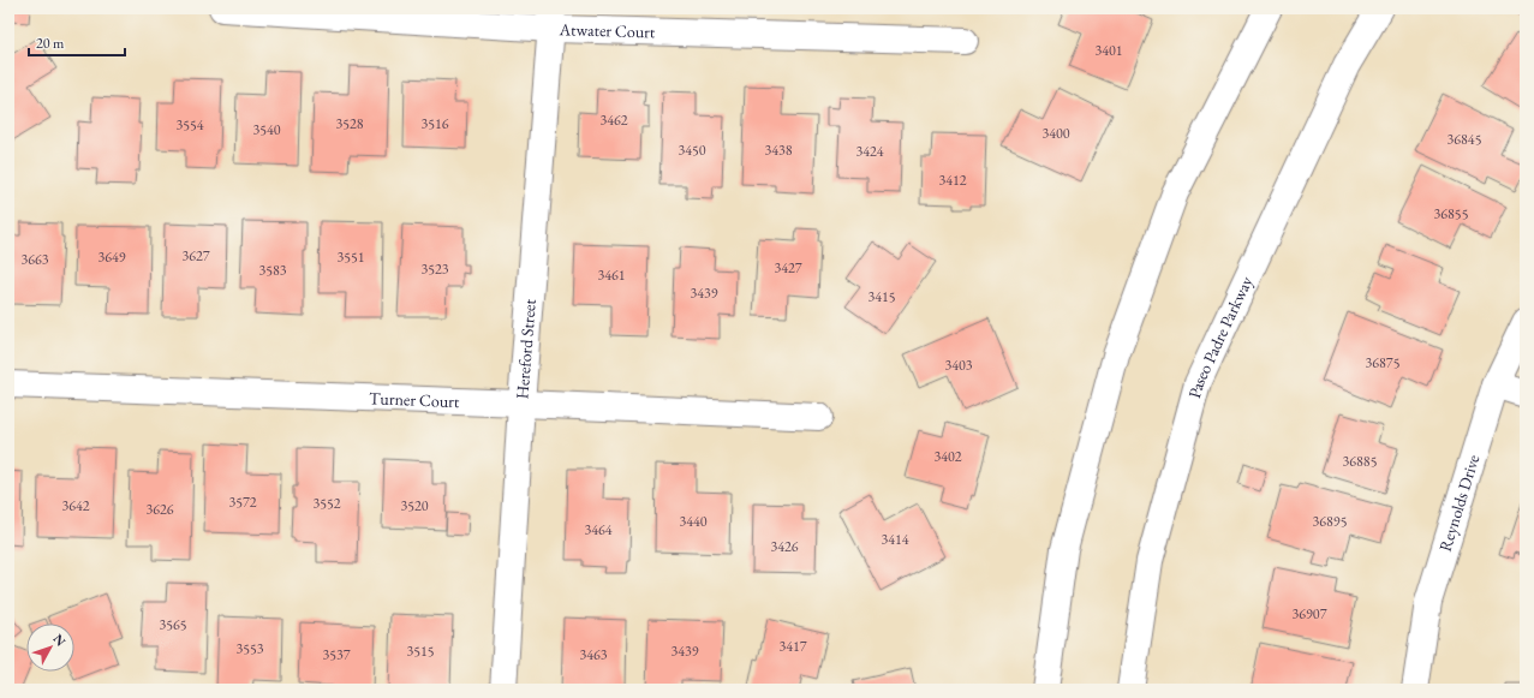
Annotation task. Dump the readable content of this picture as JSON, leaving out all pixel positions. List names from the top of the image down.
{
  "streets": {
    "street": [
      "Atwater Court",
      "Paseo Padre Parkway",
      "Hereford Street",
      "Turner Court",
      "Reynolds Drive"
    ]
  },
  "crossings": [
    ["Atwater Court", "Hereford Street"],
    ["Hereford Street", "Turner Court"]
  ],
  "house_numbers": [
    "3401",
    "3462",
    "3528",
    "3516",
    "3554",
    "3540",
    "3400",
    "36845",
    "3450",
    "3438",
    "3424",
    "3412",
    "36855",
    "3627",
    "3649",
    "3551",
    "3663",
    "3427",
    "3523",
    "3583",
    "3461",
    "3439",
    "3415",
    "36875",
    "3403",
    "3402",
    "36885",
    "3572",
    "3552",
    "3642",
    "3520",
    "3626",
    "3440",
    "36895",
    "3464",
    "3414",
    "3426",
    "36907",
    "3565",
    "3417",
    "3553",
    "3515",
    "3439",
    "3537",
    "3463"
  ],
  "scale_bar": "20 m",
  "north": "top right"
}
